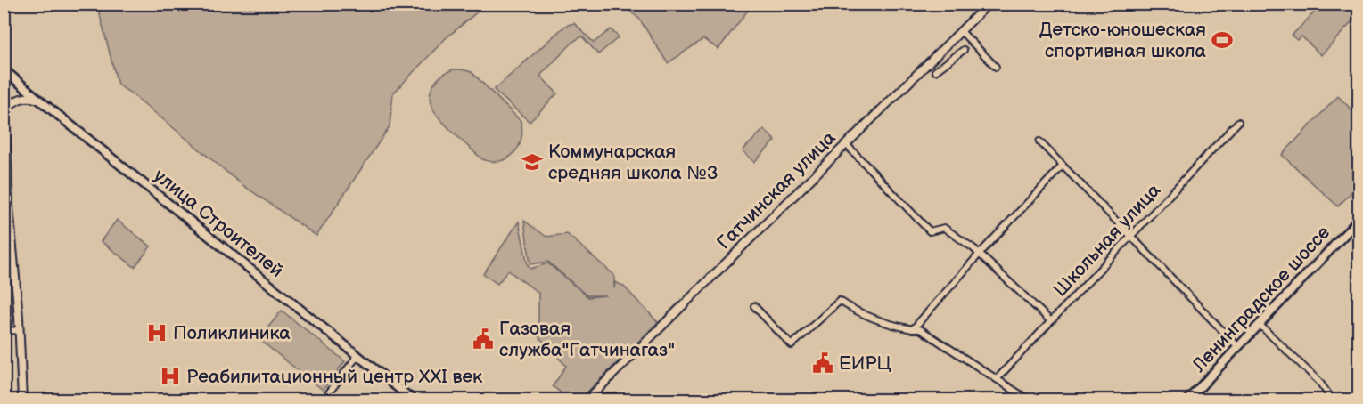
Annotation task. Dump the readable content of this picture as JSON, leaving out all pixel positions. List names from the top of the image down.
{
  "streets": {
    "main road": ["улица Строителей", "Ленинградское шоссе"],
    "street": ["Гатчинская улица", "Школьная улица"]
  },
  "places": {
    "sports": ["Детско-юношеская спортивная школа"],
    "school or university": ["Коммунарская средняя школа №3"],
    "hospital": ["Поликлиника", "Реабилитационный центр ХХI век"],
    "public building": ["Газовая служба\"Гатчинагаз\"", "ЕИРЦ"]
  }
}
